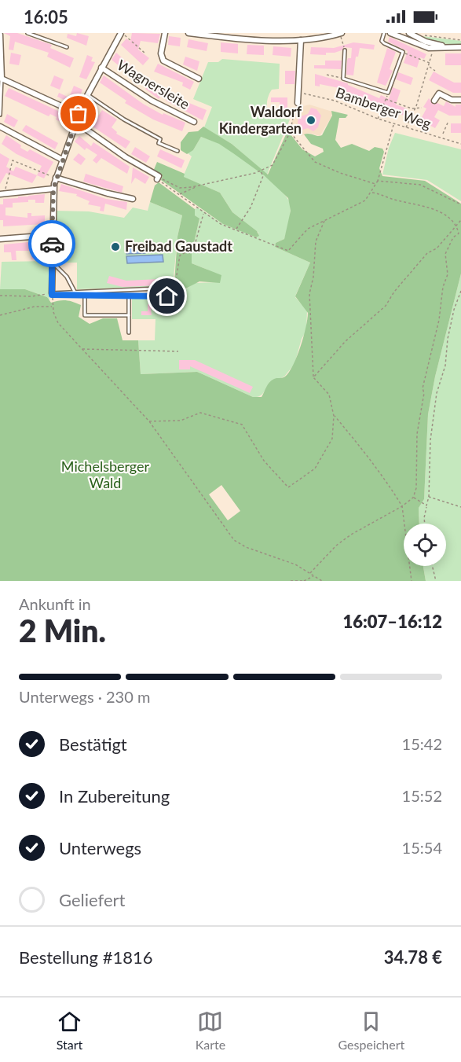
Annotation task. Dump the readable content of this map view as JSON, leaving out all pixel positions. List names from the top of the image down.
{
  "streets": {
    "street": ["Wagnersleite"],
    "path": ["Bamberger Weg"]
  },
  "parks": ["Michelsberger Wald"],
  "places": ["Waldorf Kindergarten", "Freibad Gaustadt"],
  "page": {
    "status": "16:05",
    "heading": ["2 Min.", "Ankunft in", "16:07–16:12"],
    "panel": ["Bestellung #1816", "34.78 €"],
    "bar": "Unterwegs · 230 m",
    "list": [
      ["Bestätigt", "15:42"],
      ["In Zubereitung", "15:52"],
      ["Unterwegs", "15:54"],
      "Geliefert"
    ],
    "tabs": ["Start", "Karte", "Gespeichert"]
  }
}
